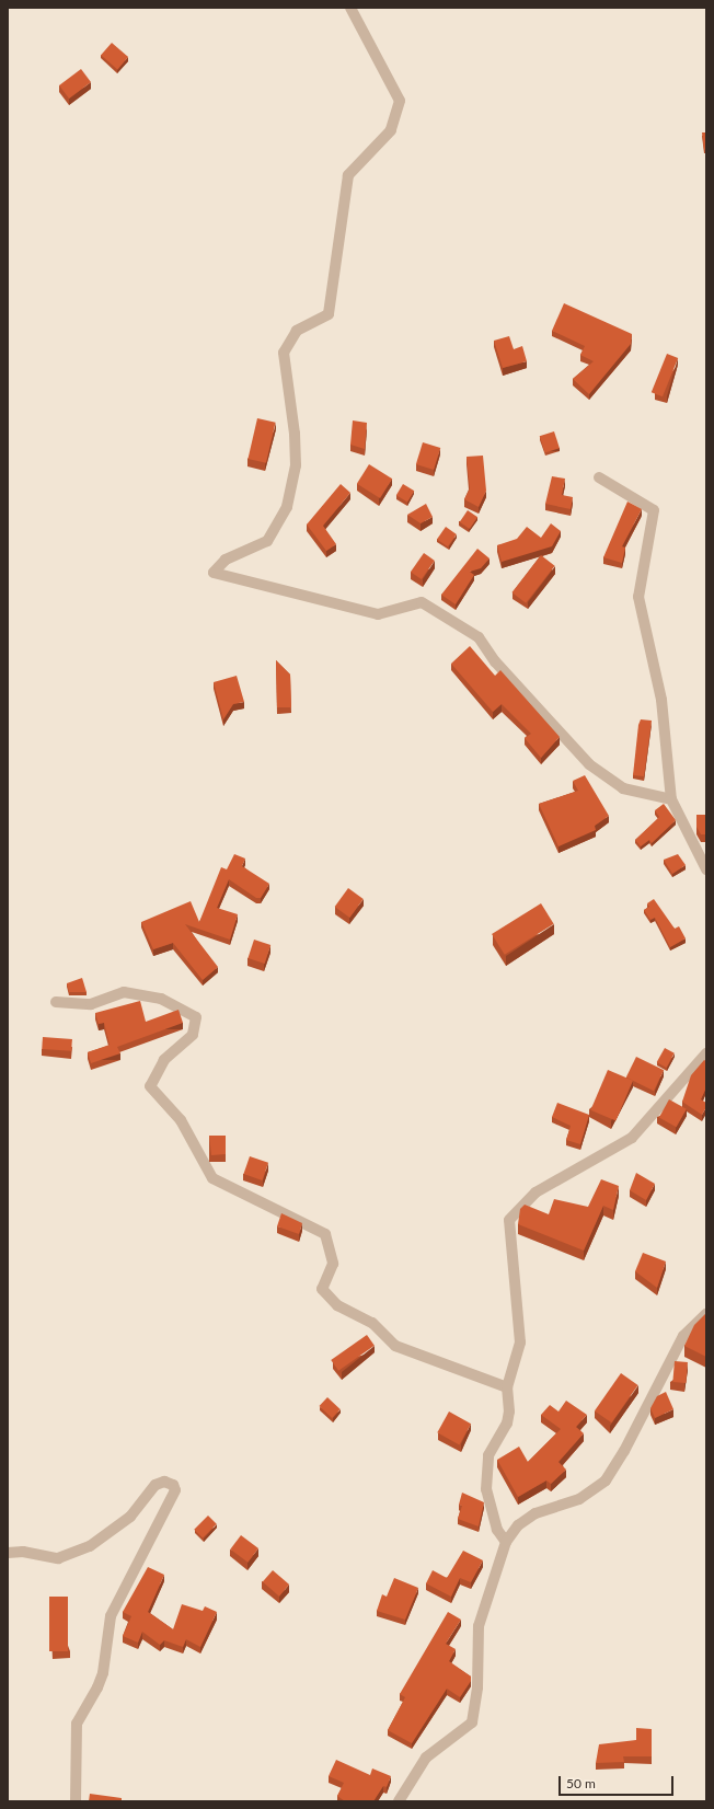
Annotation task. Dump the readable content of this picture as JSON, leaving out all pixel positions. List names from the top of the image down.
{
  "scale_bar": "50 m"
}
